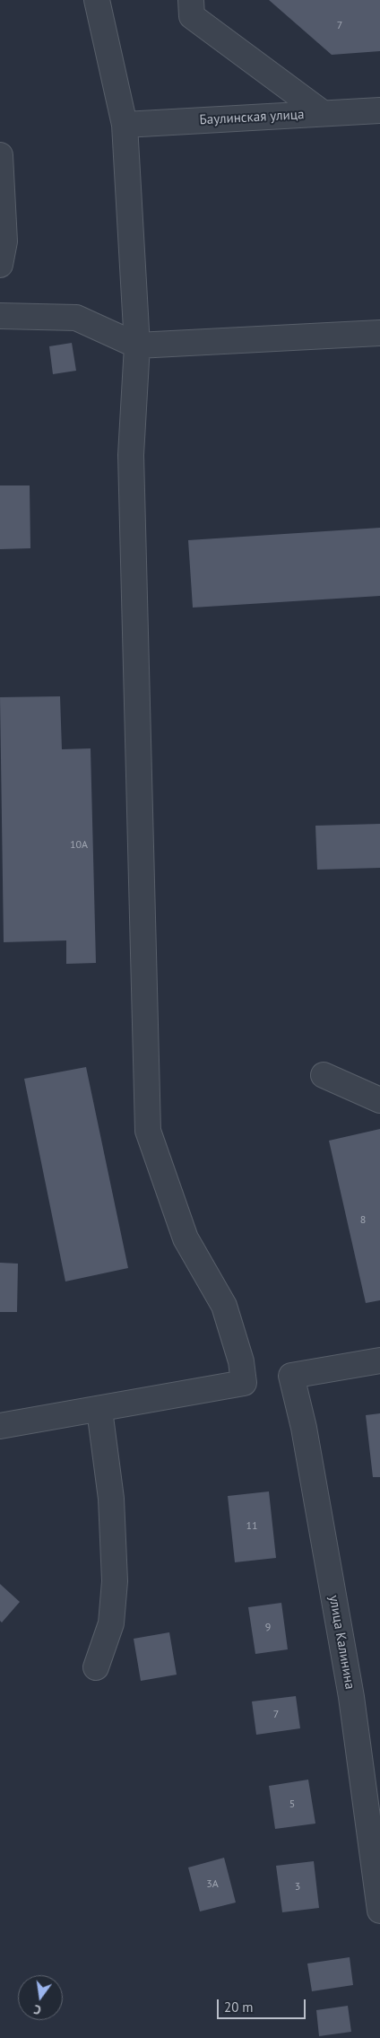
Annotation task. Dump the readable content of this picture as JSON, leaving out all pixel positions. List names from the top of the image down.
{
  "streets": {
    "street": ["Баулинская улица", "улица Калинина"]
  },
  "house_numbers": [
    "7",
    "10А",
    "8",
    "11",
    "9",
    "7",
    "5",
    "3А",
    "3"
  ],
  "scale_bar": "20 m",
  "north": "bottom"
}
